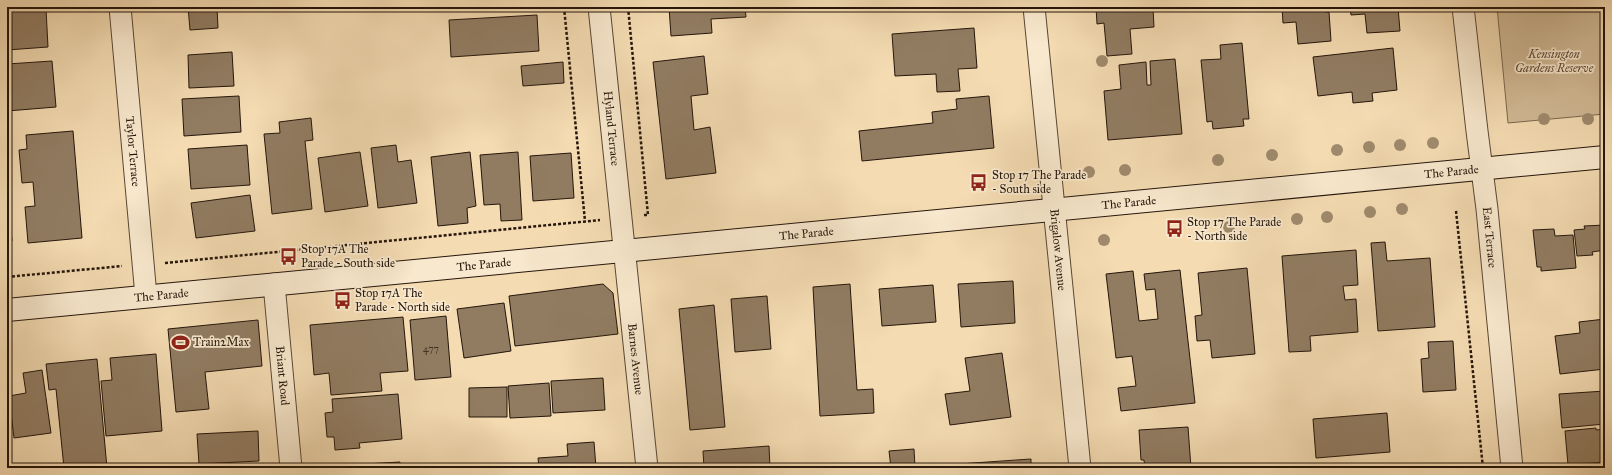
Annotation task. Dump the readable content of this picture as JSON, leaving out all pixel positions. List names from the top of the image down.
{
  "streets": {
    "main road": ["The Parade"],
    "street": [
      "Hyland Terrace",
      "Taylor Terrace",
      "East Terrace",
      "Brigalow Avenue",
      "Barnes Avenue",
      "Briant Road"
    ]
  },
  "crossings": [
    ["Hyland Terrace", "The Parade"],
    ["Hyland Terrace", "Barnes Avenue"],
    ["Taylor Terrace", "The Parade"],
    ["The Parade", "East Terrace"],
    ["The Parade", "Brigalow Avenue"],
    ["The Parade", "Barnes Avenue"],
    ["The Parade", "Briant Road"]
  ],
  "parks": ["Kensington Gardens Reserve"],
  "places": {
    "bus stop": [
      "Stop 17 The Parade - South side",
      "Stop 17 The Parade - North side",
      "Stop 17A The Parade - South side",
      "Stop 17A The Parade - North side"
    ],
    "sports": ["Train2Max"]
  },
  "house_numbers": ["477"]
}
